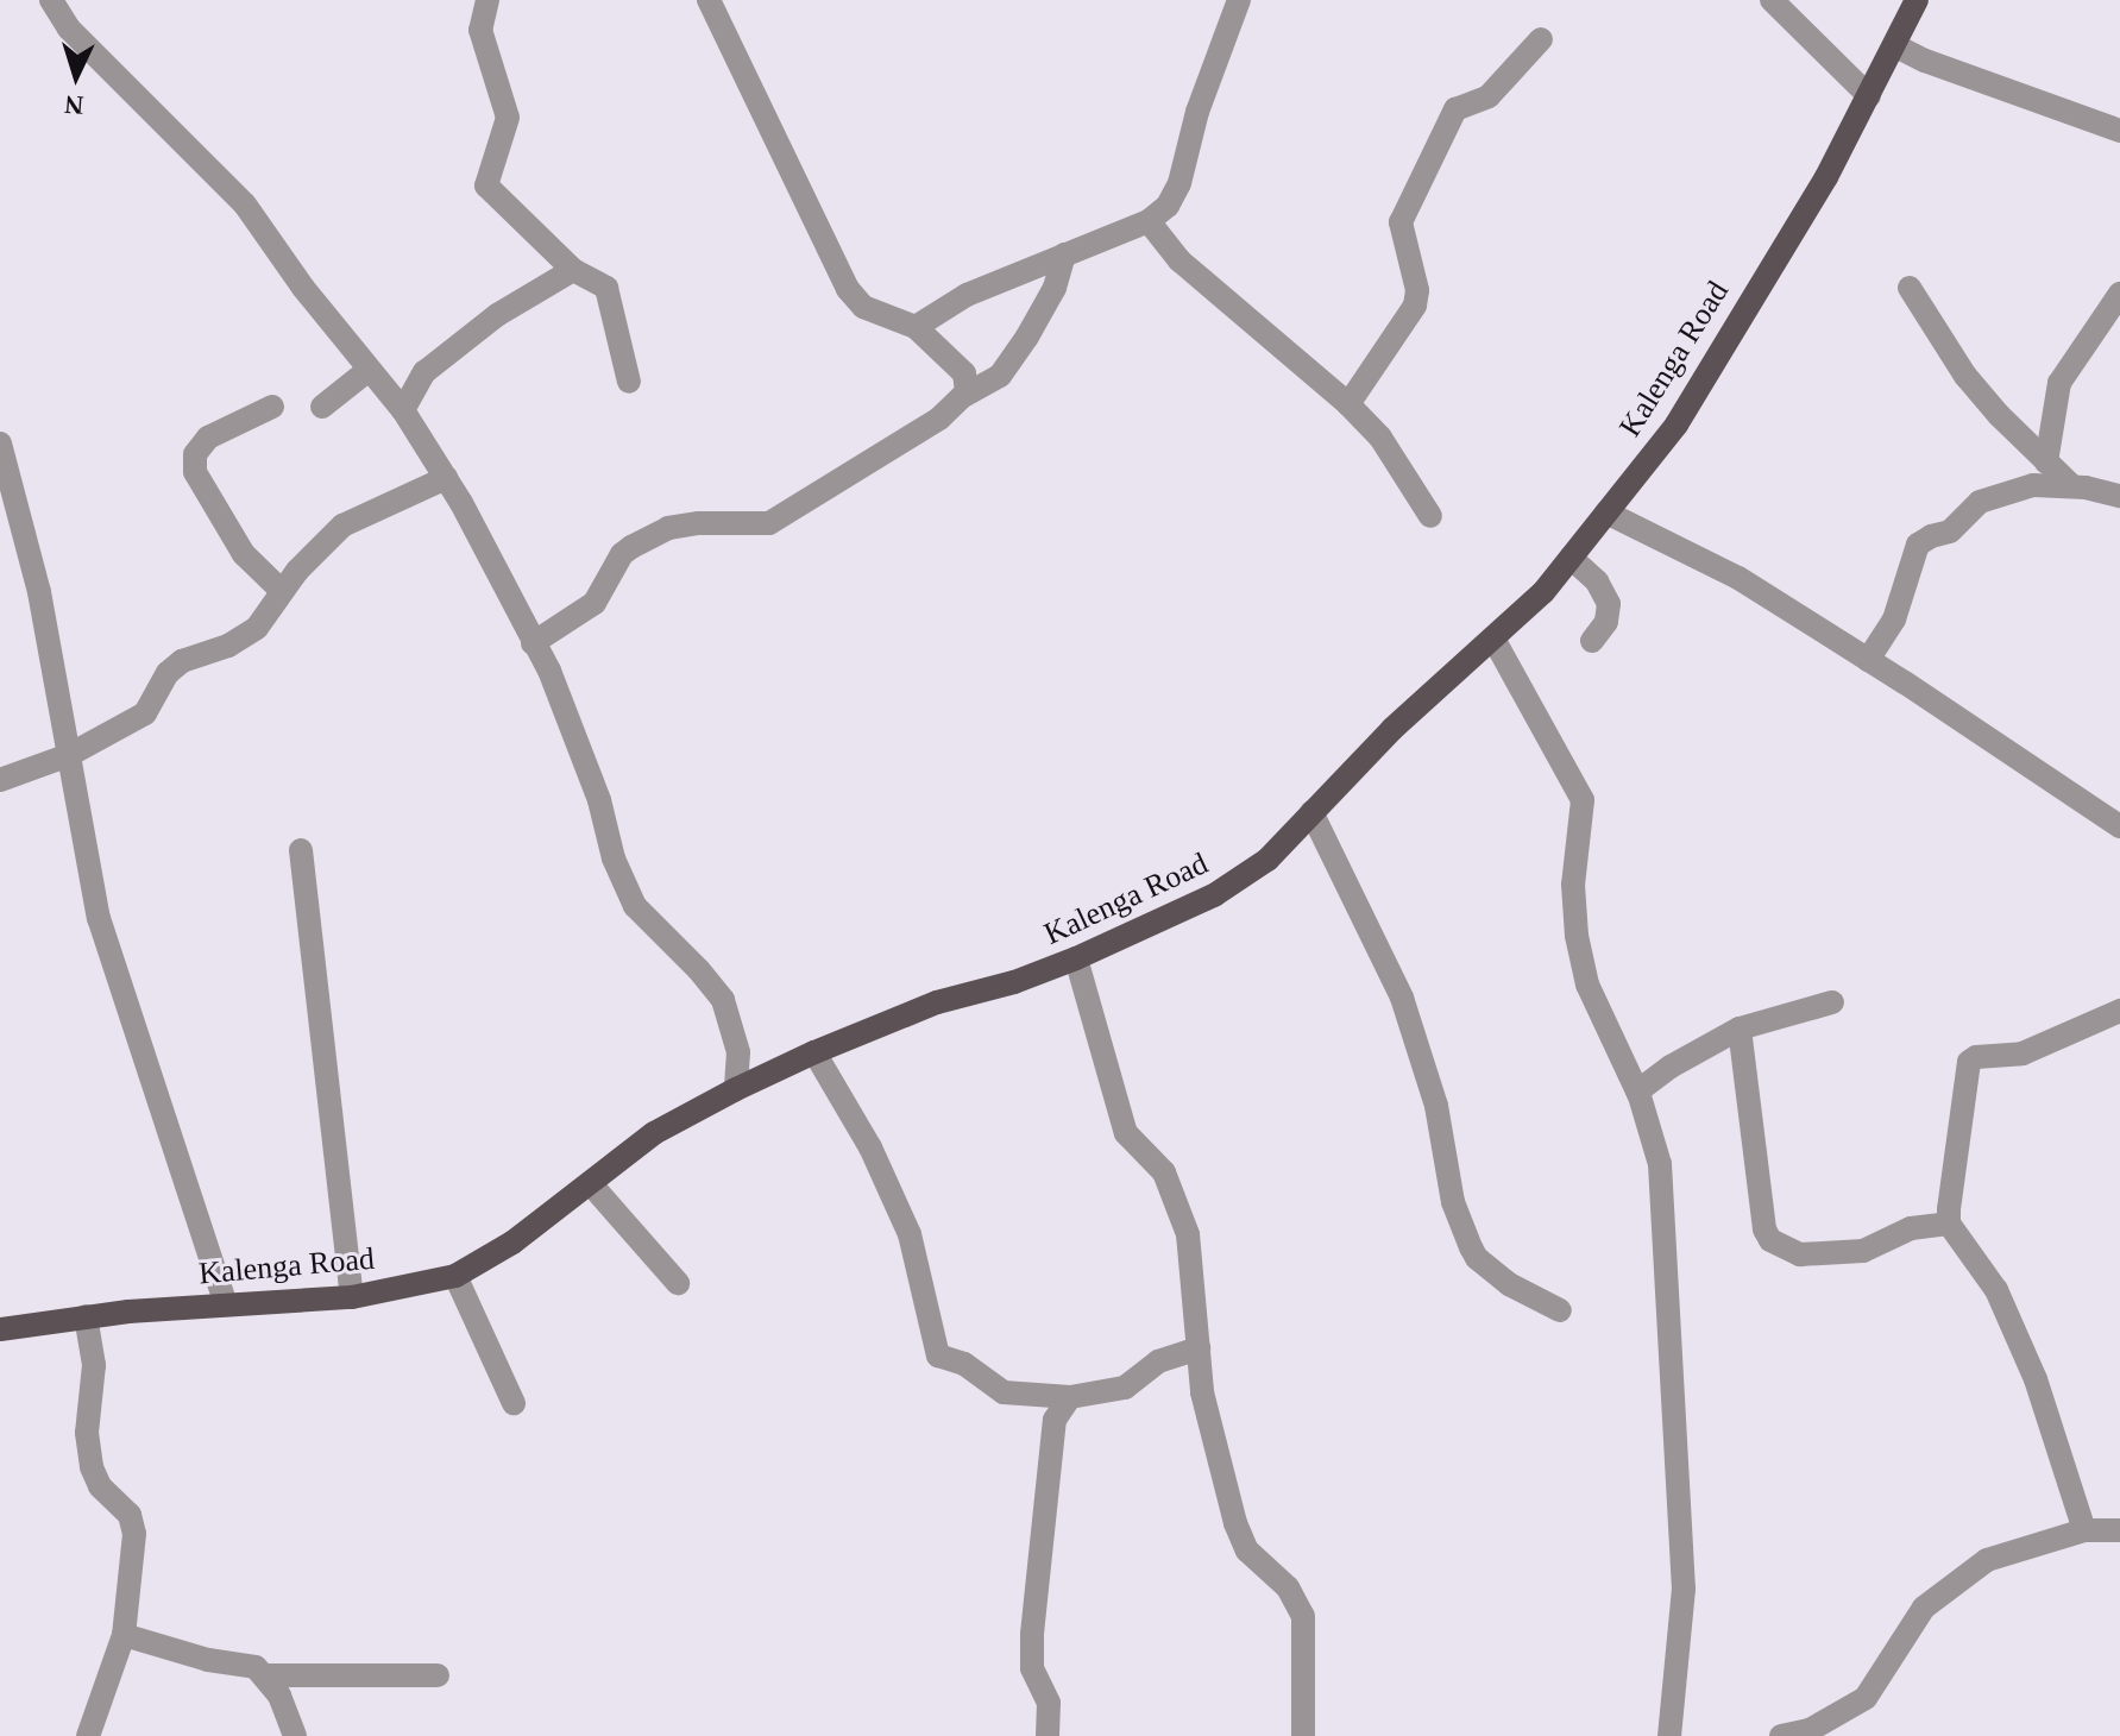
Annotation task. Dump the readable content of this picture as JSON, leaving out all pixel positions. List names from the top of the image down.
{
  "streets": {
    "main road": ["Kalenga Road"]
  },
  "north": "bottom"
}
